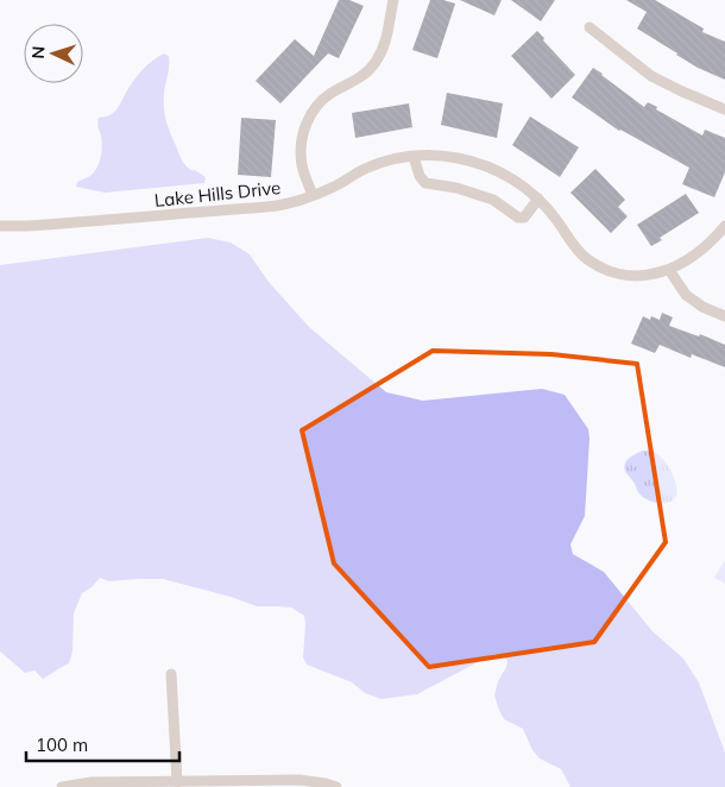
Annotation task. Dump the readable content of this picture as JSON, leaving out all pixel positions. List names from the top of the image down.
{
  "streets": {
    "street": ["Lake Hills Drive"]
  },
  "scale_bar": "100 m",
  "north": "left"
}
